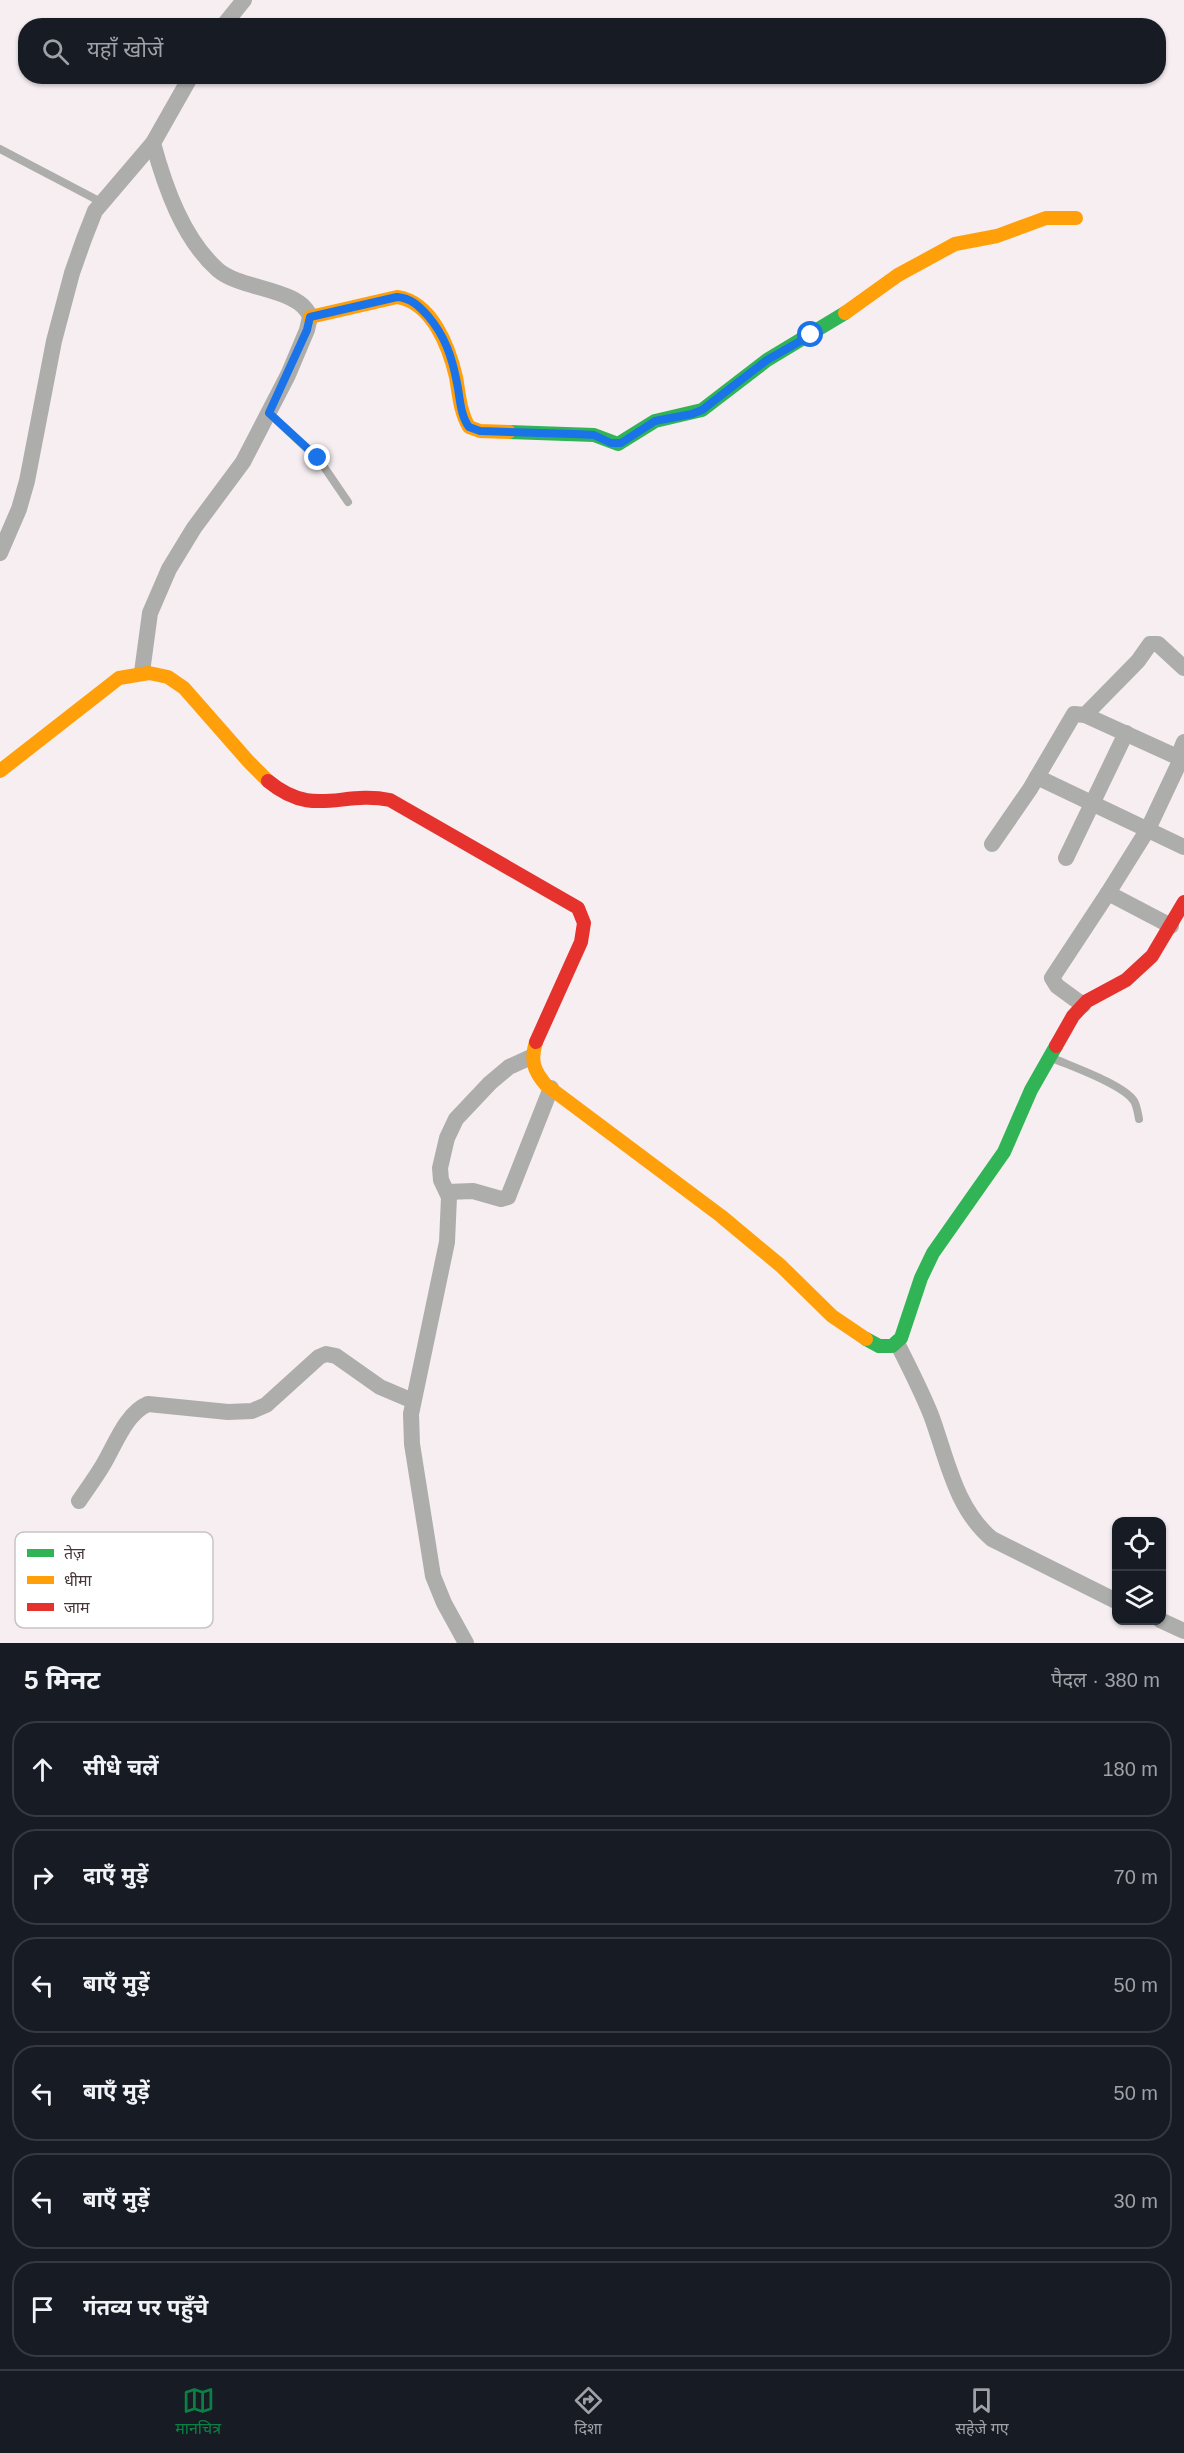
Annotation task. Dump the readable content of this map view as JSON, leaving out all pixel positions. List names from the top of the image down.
{
  "legend": ["तेज़", "धीमा", "जाम"],
  "page": {
    "search": "यहाँ खोजें",
    "heading": ["5 मिनट", "पैदल · 380 m"],
    "list": [
      ["सीधे चलें", "180 m"],
      ["दाएँ मुड़ें", "70 m"],
      ["बाएँ मुड़ें", "50 m"],
      ["बाएँ मुड़ें", "50 m"],
      ["बाएँ मुड़ें", "30 m"],
      "गंतव्य पर पहुँचे"
    ],
    "nav": ["मानचित्र", "दिशा", "सहेजे गए"]
  }
}
